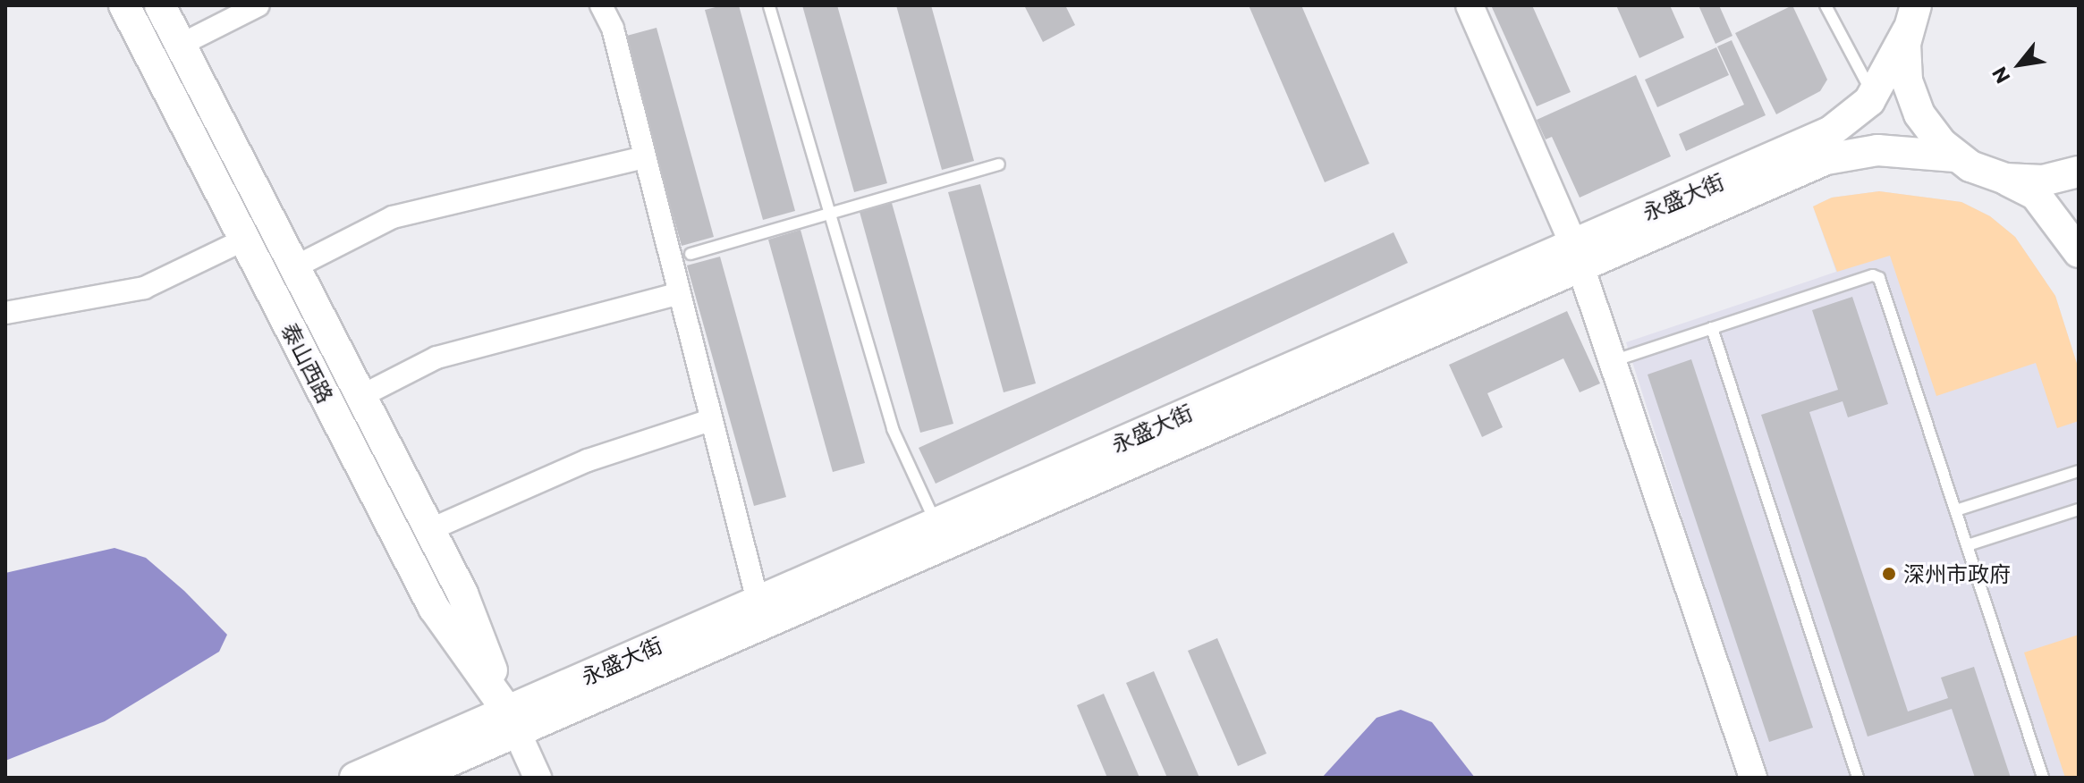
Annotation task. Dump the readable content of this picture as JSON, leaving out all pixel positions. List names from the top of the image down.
{
  "streets": {
    "main road": ["永盛大街", "泰山西路"]
  },
  "crossings": [
    ["永盛大街", "泰山西路"]
  ],
  "places": ["深州市政府"],
  "north": "bottom left"
}
